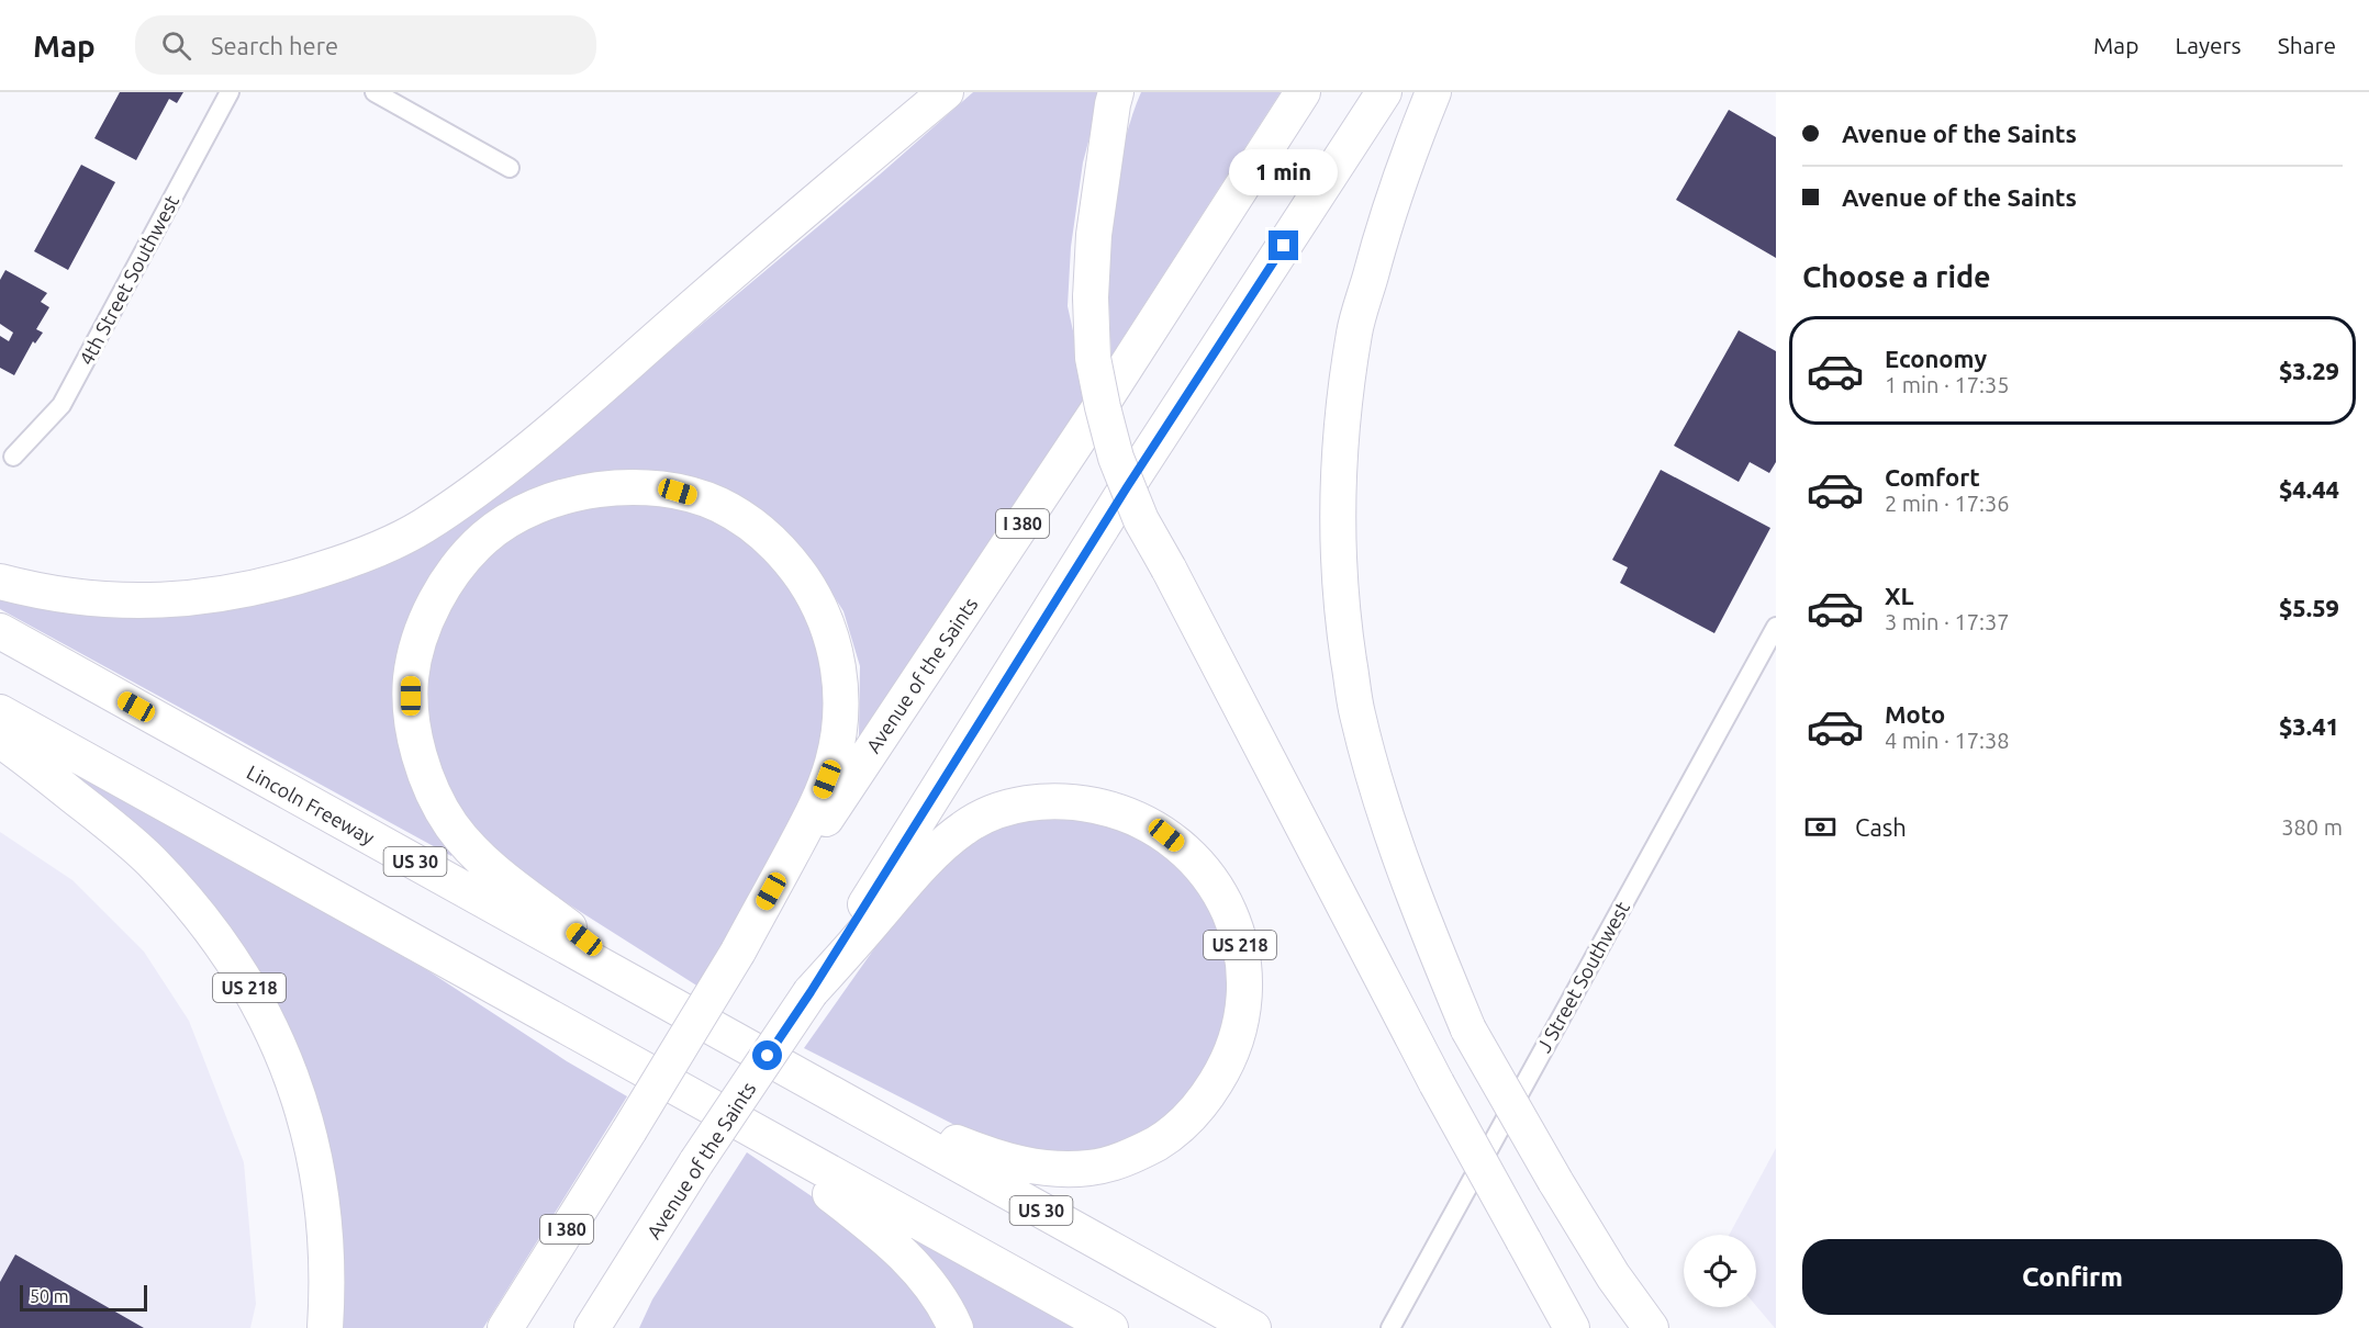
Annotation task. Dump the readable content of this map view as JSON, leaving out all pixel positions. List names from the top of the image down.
{
  "streets": {
    "highway": [
      "I 380",
      "Avenue of the Saints",
      "Lincoln Freeway",
      "US 30",
      "US 218"
    ],
    "street": ["4th Street Southwest", "J Street Southwest"]
  },
  "crossings": [
    ["Avenue of the Saints", "US 218"],
    ["Lincoln Freeway", "US 30"],
    ["Lincoln Freeway", "US 218"],
    ["US 30", "US 218"]
  ],
  "scale_bar": "50 m",
  "page": {
    "header": "Map",
    "search": "Search here",
    "nav": ["Map", "Layers", "Share"],
    "banner": ["Avenue of the Saints", "Avenue of the Saints"],
    "bubble": "1 min",
    "heading": "Choose a ride",
    "list": [
      {
        "name": "Economy",
        "note": "1 min · 17:35",
        "value": "$3.29"
      },
      {
        "name": "Comfort",
        "note": "2 min · 17:36",
        "value": "$4.44"
      },
      {
        "name": "XL",
        "note": "3 min · 17:37",
        "value": "$5.59"
      },
      {
        "name": "Moto",
        "note": "4 min · 17:38",
        "value": "$3.41"
      }
    ],
    "pay": ["Cash", "380 m"],
    "buttons": "Confirm",
    "scale": "50 m"
  }
}
